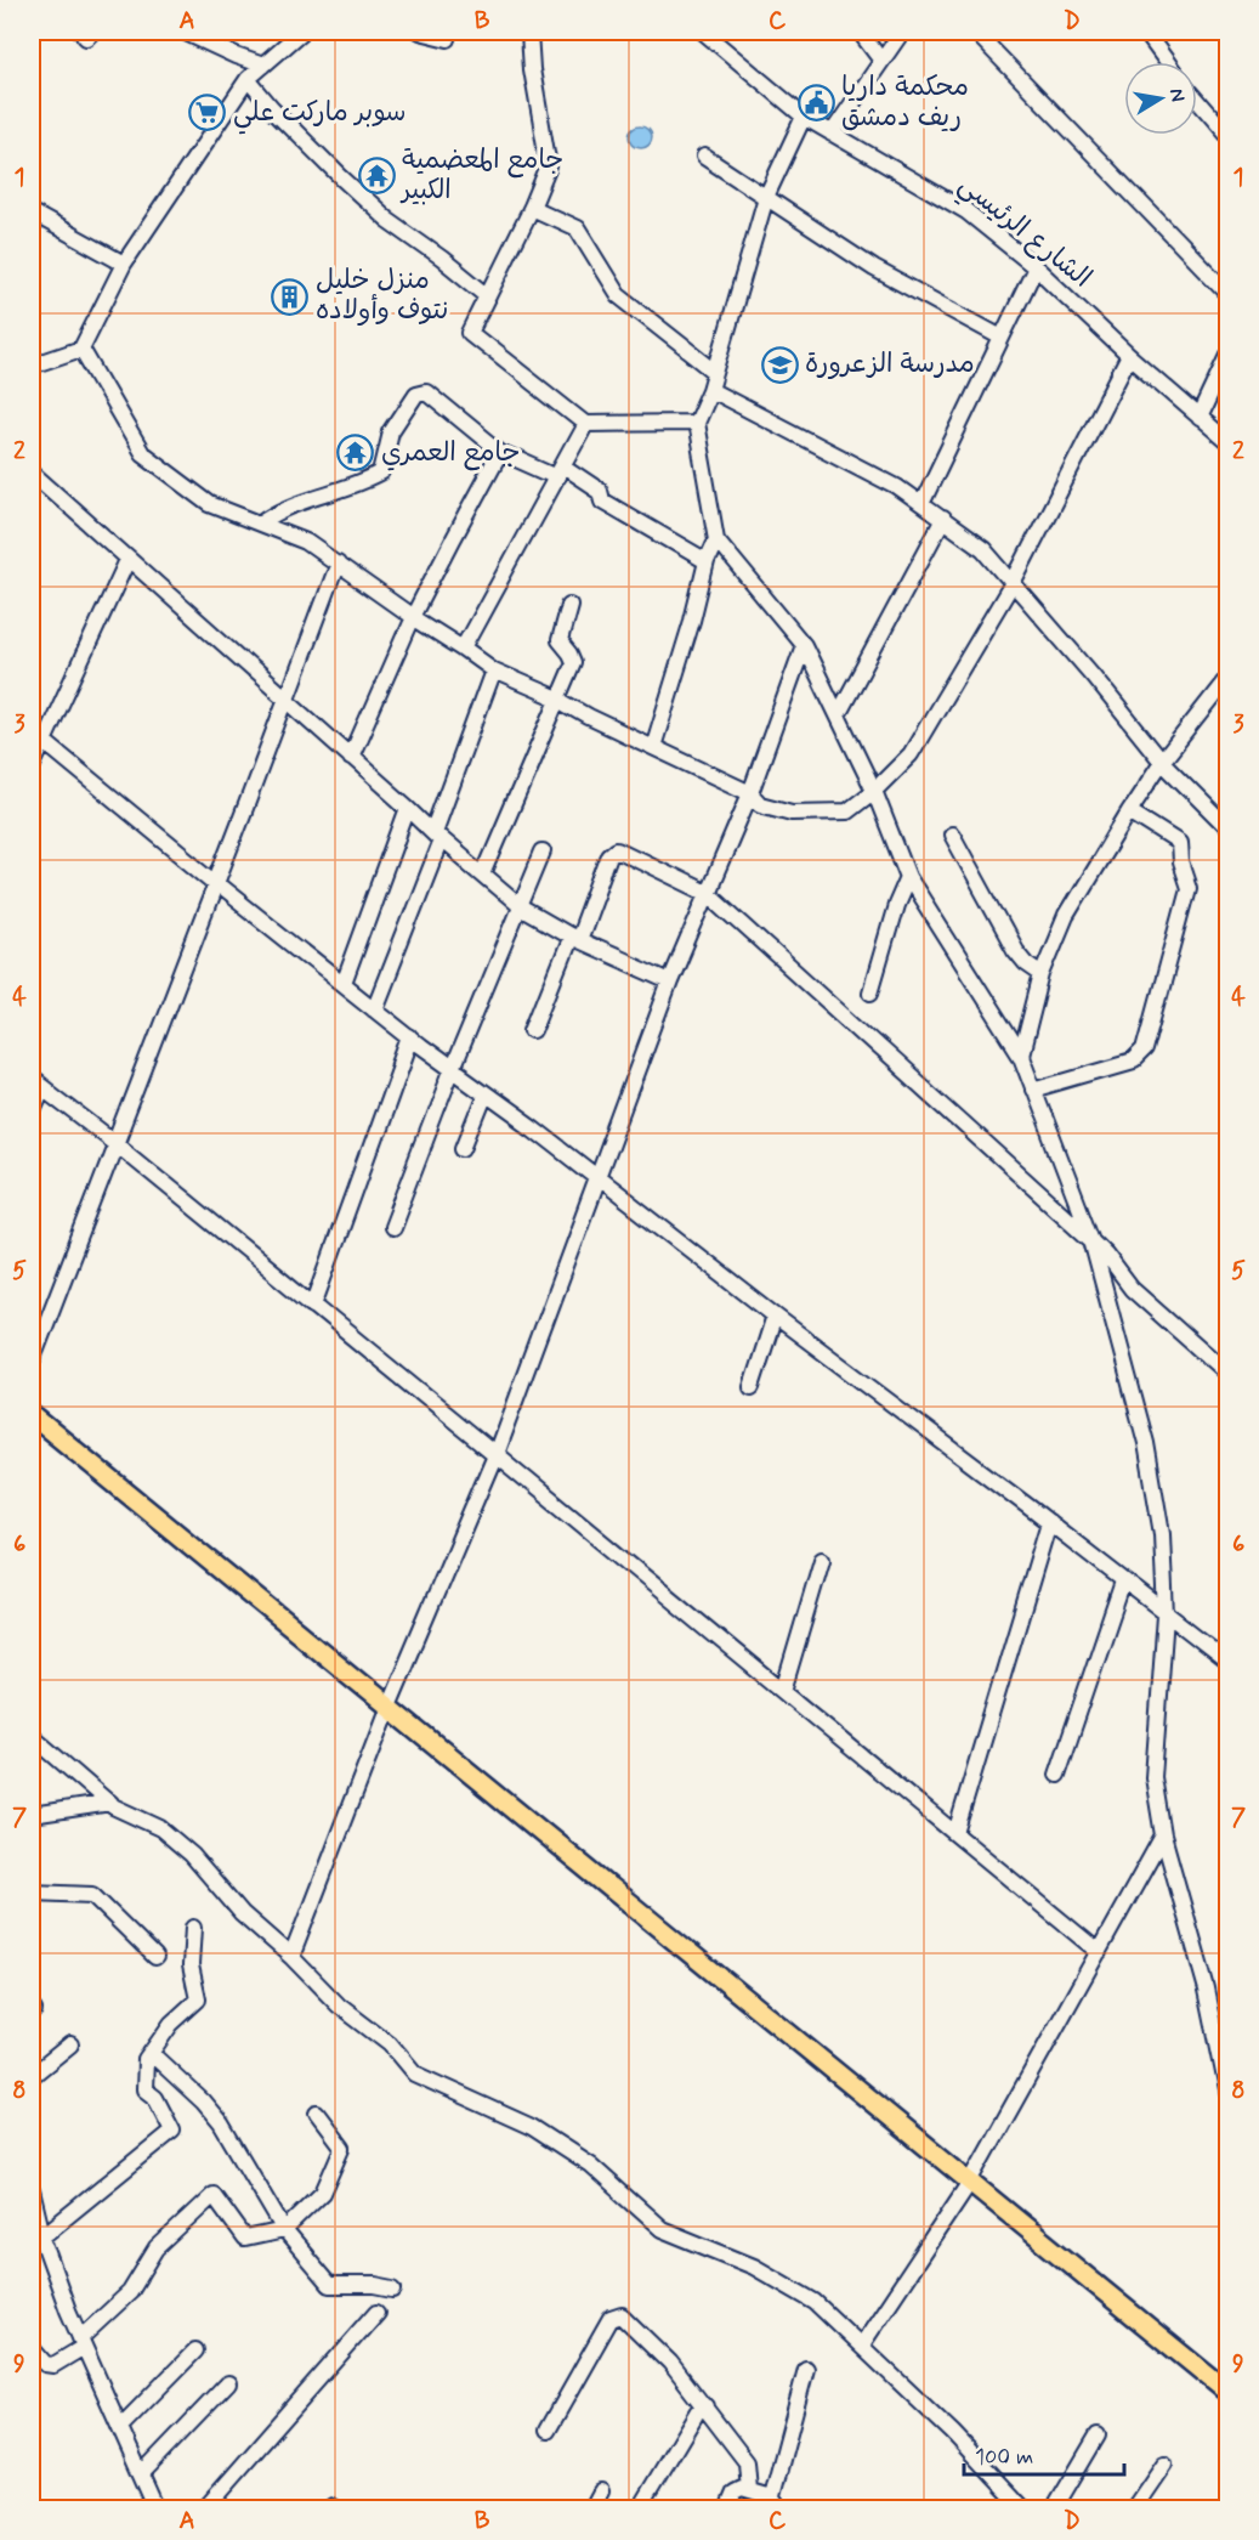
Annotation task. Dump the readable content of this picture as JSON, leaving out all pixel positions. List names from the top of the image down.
{
  "streets": {
    "street": ["الشارع الرئيسي"]
  },
  "places": {
    "public building": ["محكمة داريا ريف دمشق"],
    "supermarket": ["سوبر ماركت علي"],
    "temple": ["جامع المعضمية الكبير", "جامع العمري"],
    "building": ["منزل خليل نتوف وأولاده"],
    "school or university": ["مدرسة الزعرورة"]
  },
  "scale_bar": "100 m",
  "north": "right",
  "grid": {
    "columns": [
      "A",
      "B",
      "C",
      "D"
    ],
    "rows": [
      "1",
      "2",
      "3",
      "4",
      "5",
      "6",
      "7",
      "8",
      "9"
    ]
  }
}
